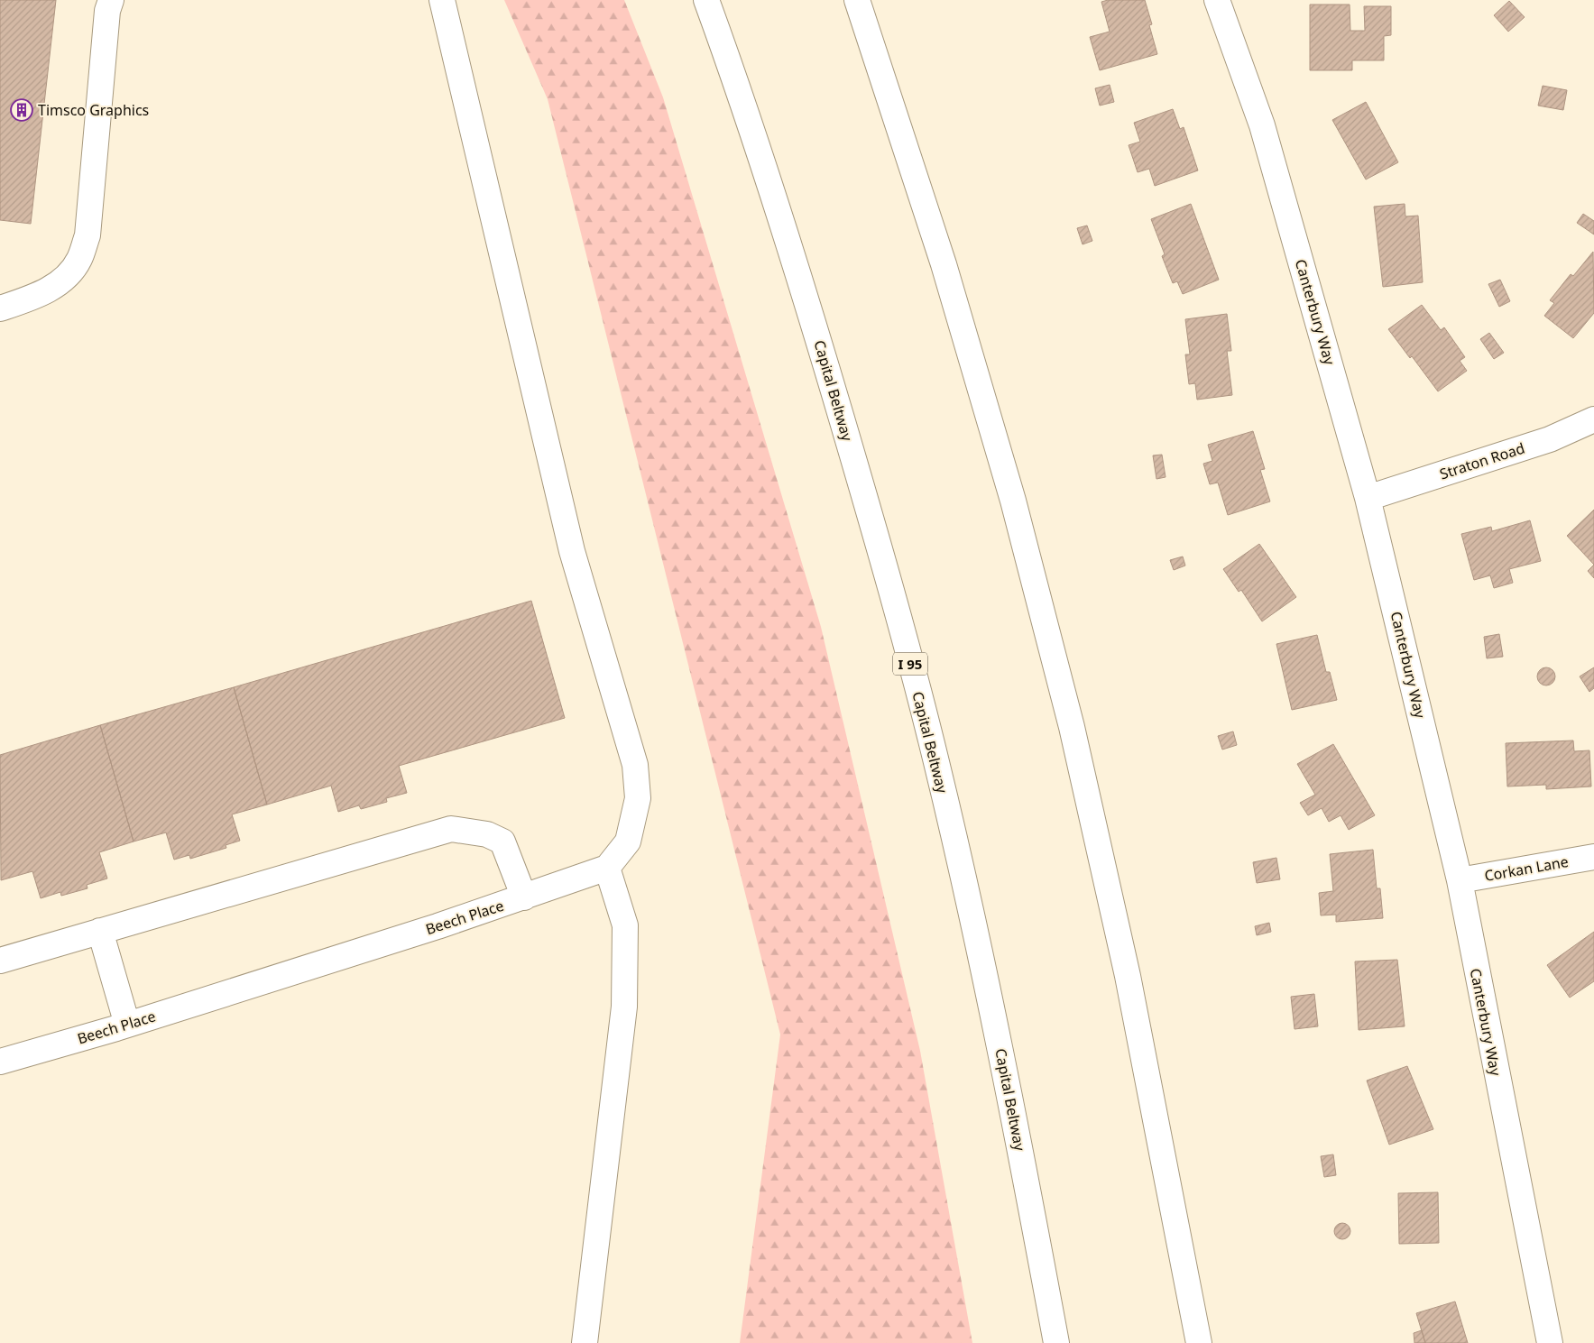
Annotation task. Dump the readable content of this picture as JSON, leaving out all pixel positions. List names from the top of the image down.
{
  "streets": {
    "main road": [
      "Canterbury Way",
      "Capital Beltway",
      "Straton Road",
      "I 95",
      "Corkan Lane",
      "Beech Place"
    ]
  },
  "crossings": [
    ["Canterbury Way", "Straton Road"],
    ["Canterbury Way", "Corkan Lane"]
  ],
  "places": {
    "building": ["Timsco Graphics"]
  }
}
